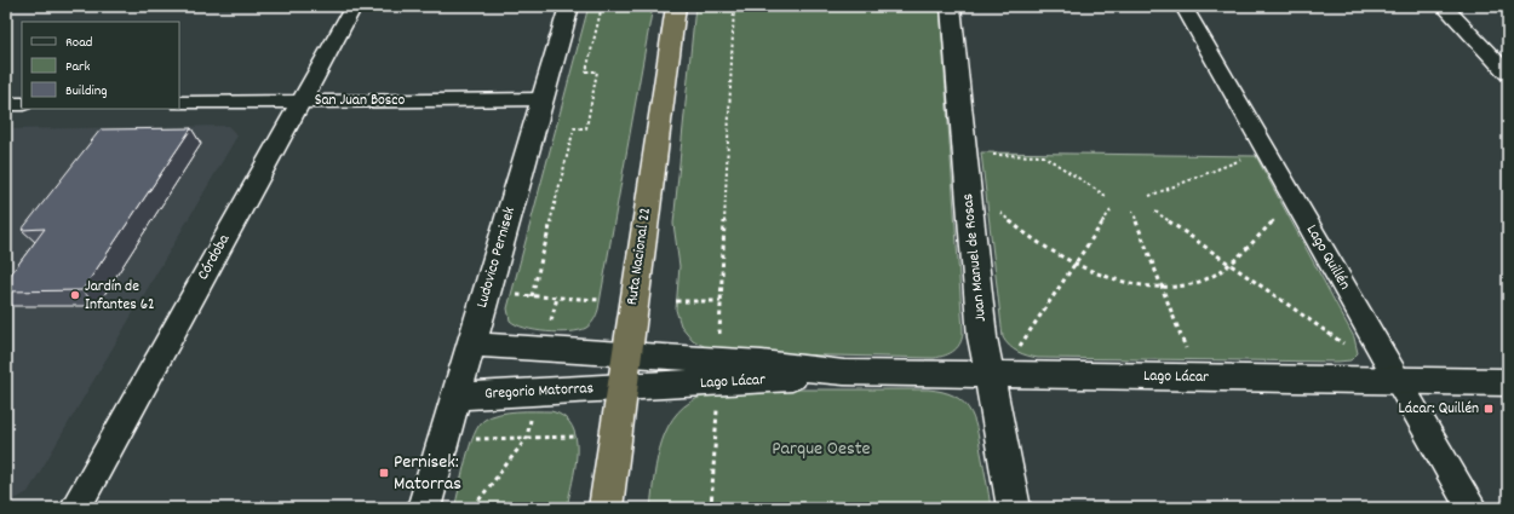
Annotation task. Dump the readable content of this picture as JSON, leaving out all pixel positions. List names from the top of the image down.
{
  "streets": {
    "highway": ["Ruta Nacional 22"],
    "main road": [
      "Ludovico Pernisek",
      "Juan Manuel de Rosas",
      "Lago Lácar",
      "Gregorio Matorras"
    ],
    "street": ["San Juan Bosco", "Córdoba", "Lago Quillén"]
  },
  "crossings": [
    ["San Juan Bosco", "Córdoba"],
    ["San Juan Bosco", "Ludovico Pernisek"],
    ["Ruta Nacional 22", "Lago Lácar"],
    ["Ruta Nacional 22", "Gregorio Matorras"],
    ["Ludovico Pernisek", "Gregorio Matorras"],
    ["Juan Manuel de Rosas", "Lago Lácar"],
    ["Lago Quillén", "Lago Lácar"],
    ["Lago Lácar", "Gregorio Matorras"]
  ],
  "parks": ["Parque Oeste"],
  "places": {
    "other": ["Jardín de Infantes 62"],
    "transit": ["Lácar: Quillén", "Pernisek: Matorras"]
  },
  "legend": ["Road", "Park", "Building"]
}
